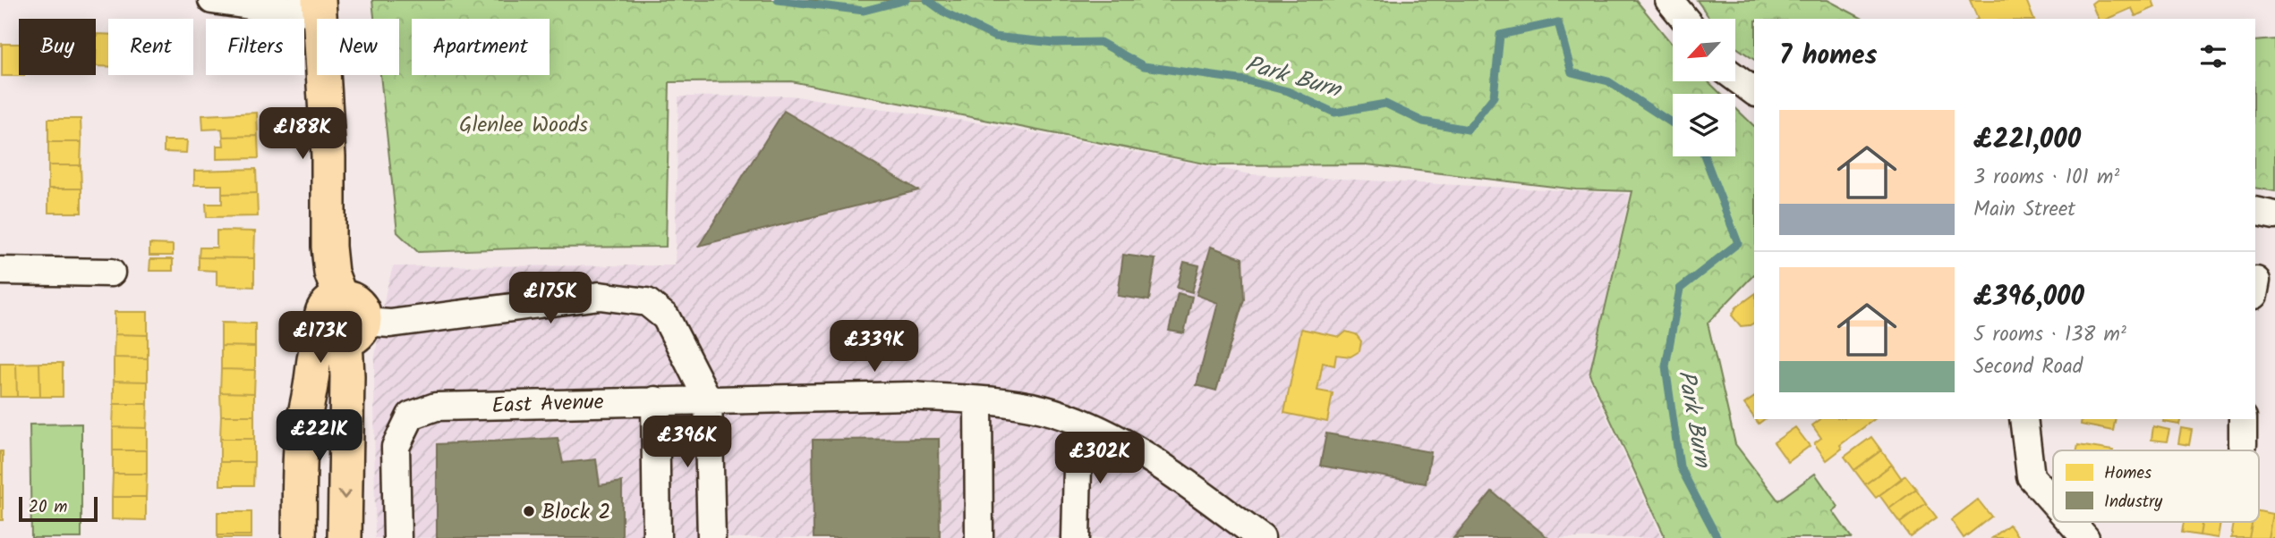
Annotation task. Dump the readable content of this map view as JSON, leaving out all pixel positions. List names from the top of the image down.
{
  "streets": {
    "street": ["East Avenue"]
  },
  "water": ["Park Burn"],
  "parks": ["Glenlee Woods"],
  "places": ["Block 2"],
  "legend": ["Homes", "Industry"],
  "scale_bar": "20 m",
  "north": "bottom left",
  "page": {
    "chip": [
      "Buy",
      "Rent",
      "Filters",
      "New",
      "Apartment"
    ],
    "heading": "7 homes",
    "list": [
      {
        "name": "£221,000",
        "note": "3 rooms · 101 m² · Main Street"
      },
      {
        "name": "£396,000",
        "note": "5 rooms · 138 m² · Second Road"
      }
    ],
    "price": [
      "£188K",
      "£175K",
      "£173K",
      "£339K",
      "£221K",
      "£396K",
      "£302K"
    ],
    "scale": "20 m"
  }
}
